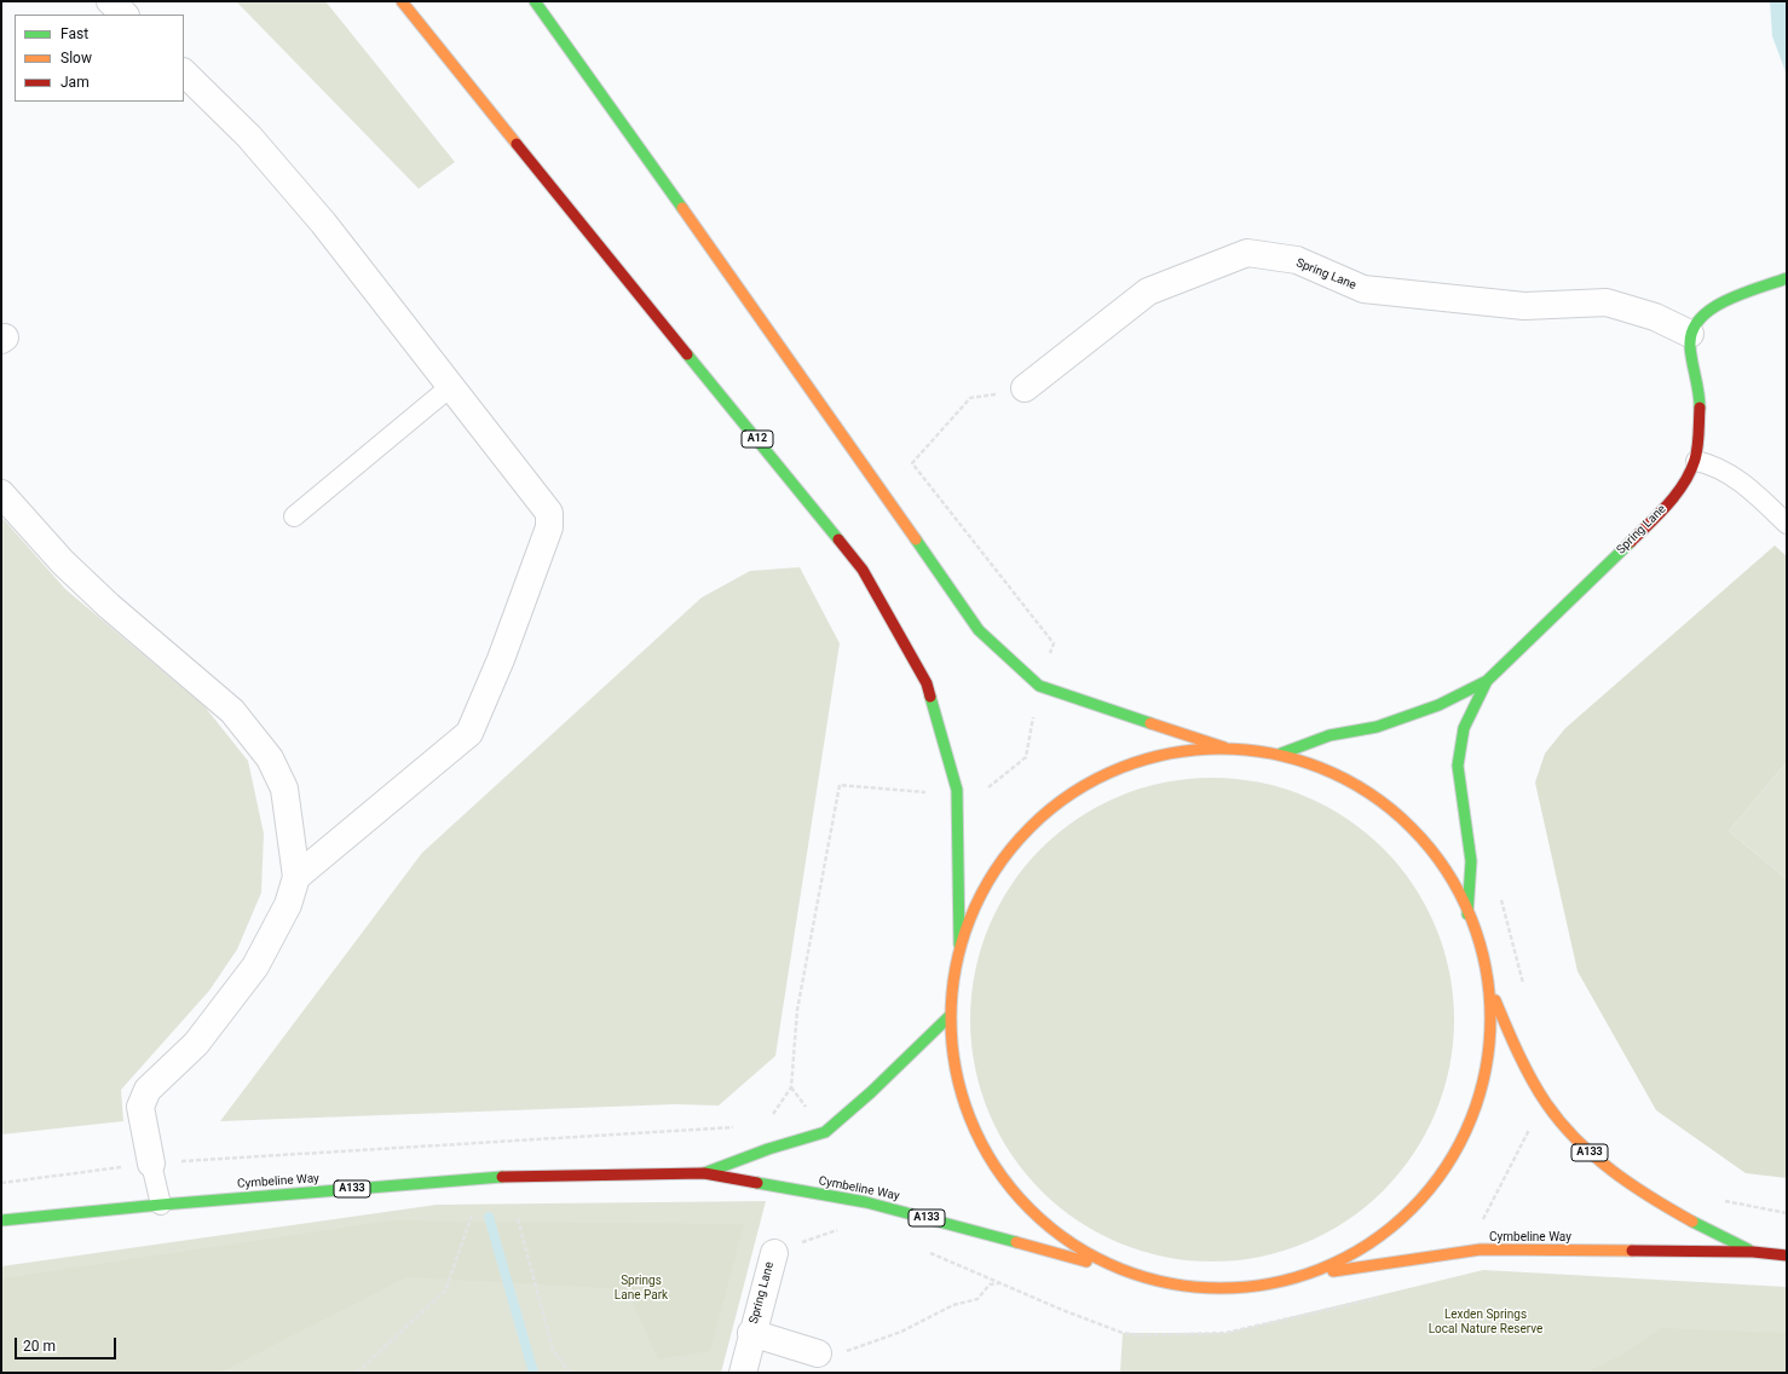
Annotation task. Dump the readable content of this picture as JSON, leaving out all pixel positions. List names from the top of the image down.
{
  "streets": {
    "main road": [
      "Spring Lane",
      "A12",
      "A133",
      "Cymbeline Way"
    ]
  },
  "parks": ["Springs Lane Park", "Lexden Springs Local Nature Reserve"],
  "legend": ["Fast", "Slow", "Jam"],
  "scale_bar": "20 m"
}
